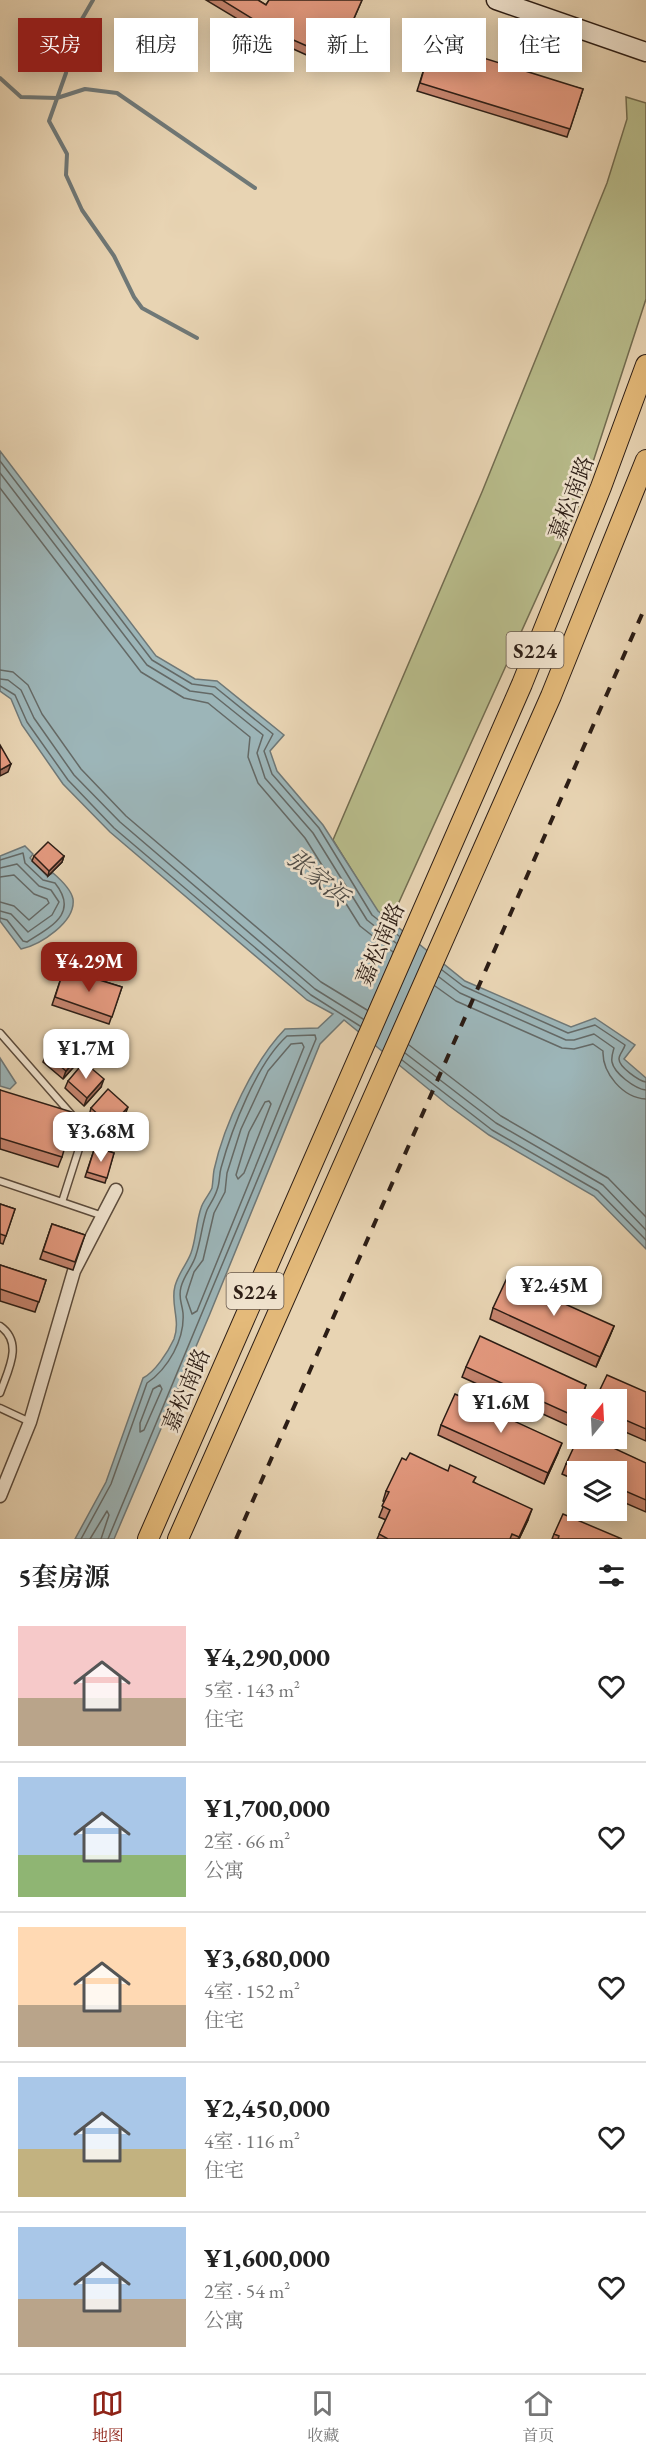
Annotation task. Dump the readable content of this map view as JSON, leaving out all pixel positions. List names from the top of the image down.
{
  "streets": {
    "main road": ["嘉松南路", "S224"]
  },
  "water": ["张家浜"],
  "north": "top",
  "page": {
    "chip": [
      "买房",
      "租房",
      "筛选",
      "新上",
      "公寓",
      "住宅"
    ],
    "price": [
      "¥4.29M",
      "¥1.7M",
      "¥3.68M",
      "¥2.45M",
      "¥1.6M"
    ],
    "heading": "5套房源",
    "list": [
      {
        "name": "¥4,290,000",
        "note": "5室 · 143 m² · 住宅"
      },
      {
        "name": "¥1,700,000",
        "note": "2室 · 66 m² · 公寓"
      },
      {
        "name": "¥3,680,000",
        "note": "4室 · 152 m² · 住宅"
      },
      {
        "name": "¥2,450,000",
        "note": "4室 · 116 m² · 住宅"
      },
      {
        "name": "¥1,600,000",
        "note": "2室 · 54 m² · 公寓"
      }
    ],
    "tabs": ["地图", "收藏", "首页"]
  }
}
